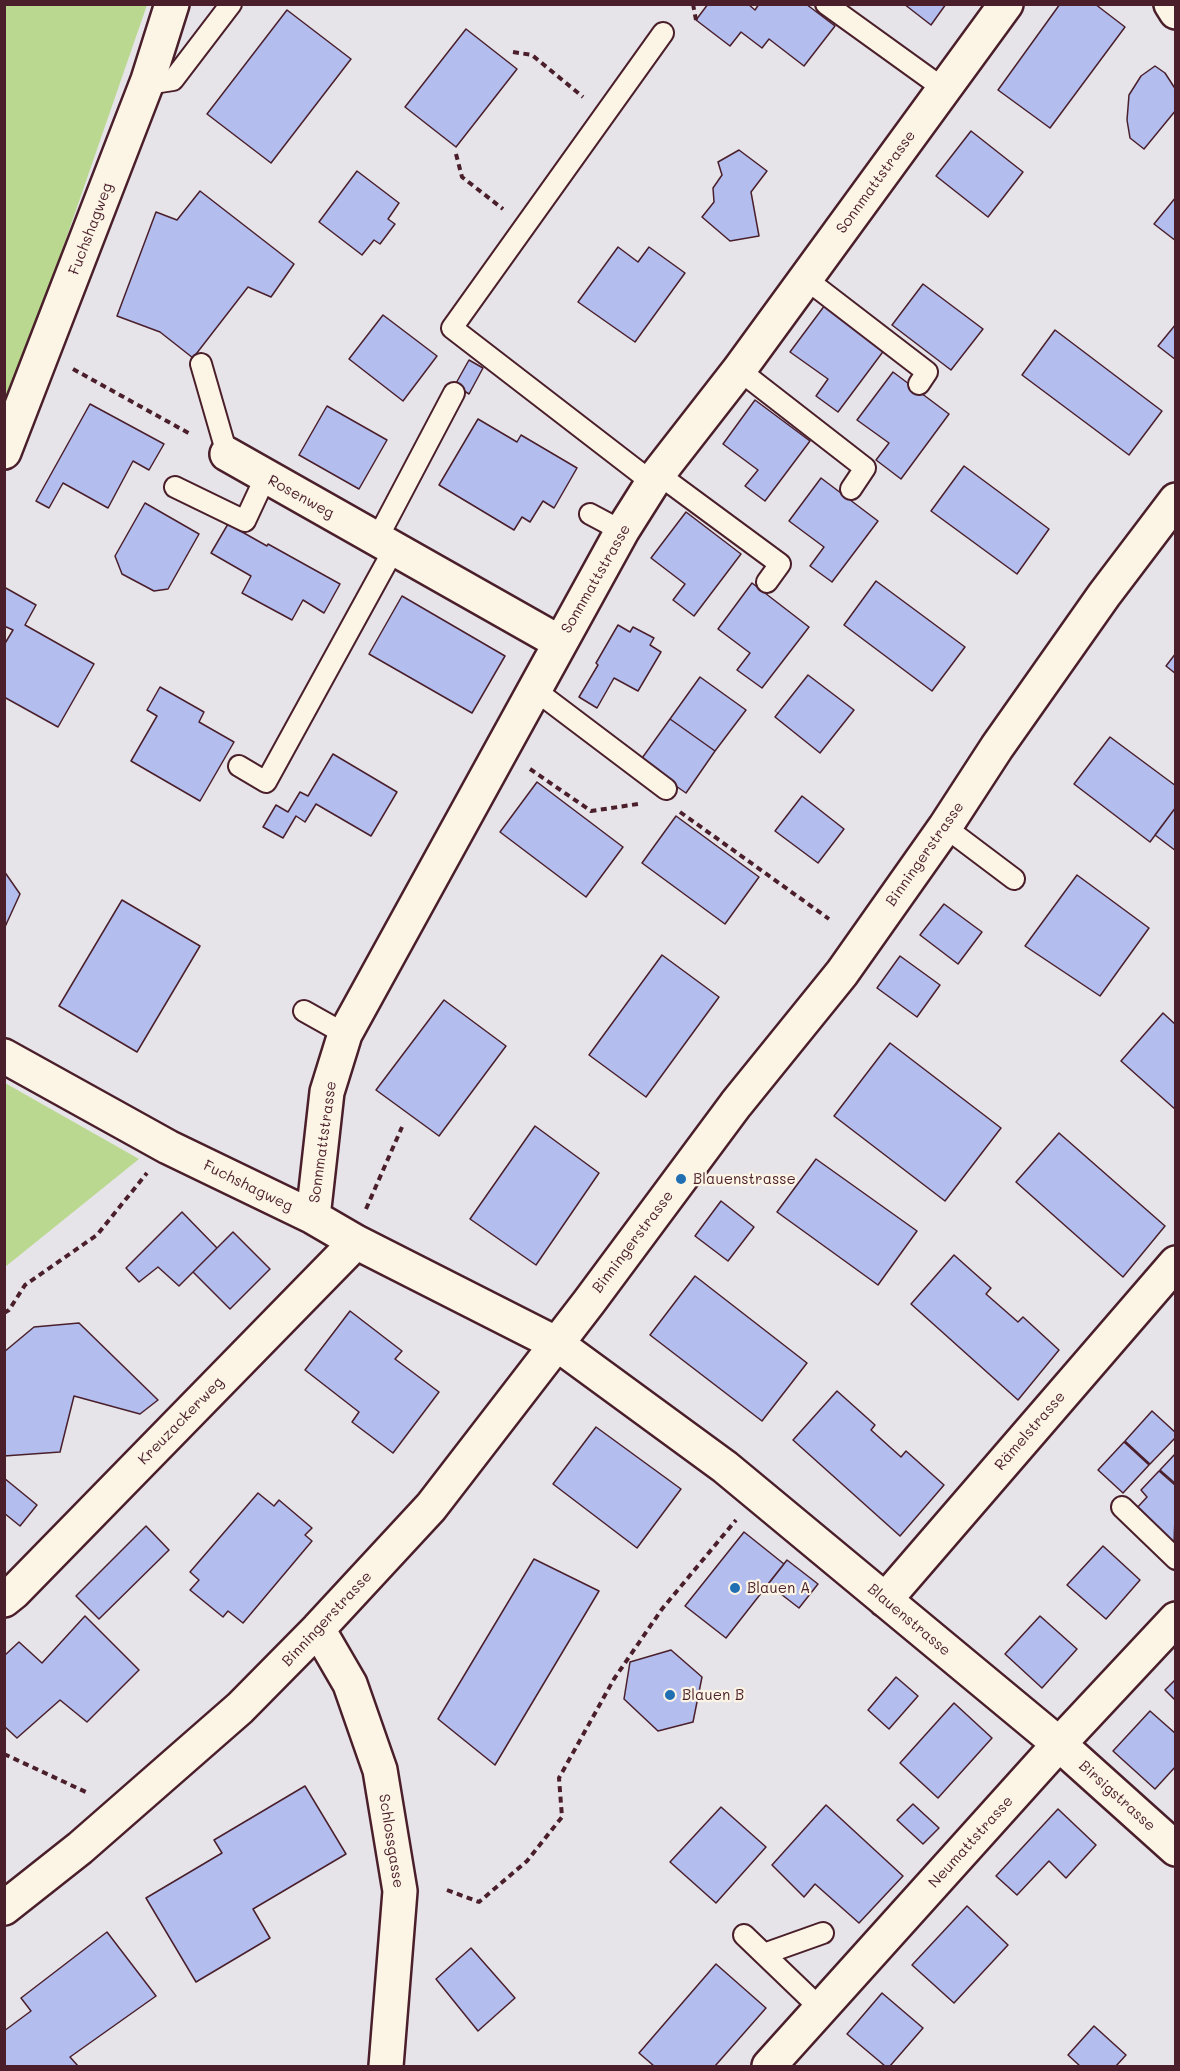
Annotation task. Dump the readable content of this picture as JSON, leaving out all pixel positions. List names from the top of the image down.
{
  "streets": {
    "street": [
      "Sonnmattstrasse",
      "Fuchshagweg",
      "Rosenweg",
      "Binningerstrasse",
      "Kreuzackerweg",
      "Rämelstrasse",
      "Blauenstrasse",
      "Birsigstrasse",
      "Schlossgasse",
      "Neumattstrasse"
    ]
  },
  "crossings": [
    ["Sonnmattstrasse", "Fuchshagweg"],
    ["Sonnmattstrasse", "Rosenweg"],
    ["Fuchshagweg", "Binningerstrasse"],
    ["Fuchshagweg", "Kreuzackerweg"],
    ["Fuchshagweg", "Blauenstrasse"],
    ["Binningerstrasse", "Blauenstrasse"],
    ["Binningerstrasse", "Schlossgasse"],
    ["Rämelstrasse", "Blauenstrasse"],
    ["Blauenstrasse", "Birsigstrasse"],
    ["Blauenstrasse", "Neumattstrasse"],
    ["Birsigstrasse", "Neumattstrasse"]
  ],
  "places": ["Blauenstrasse", "Blauen A", "Blauen B"]
}
